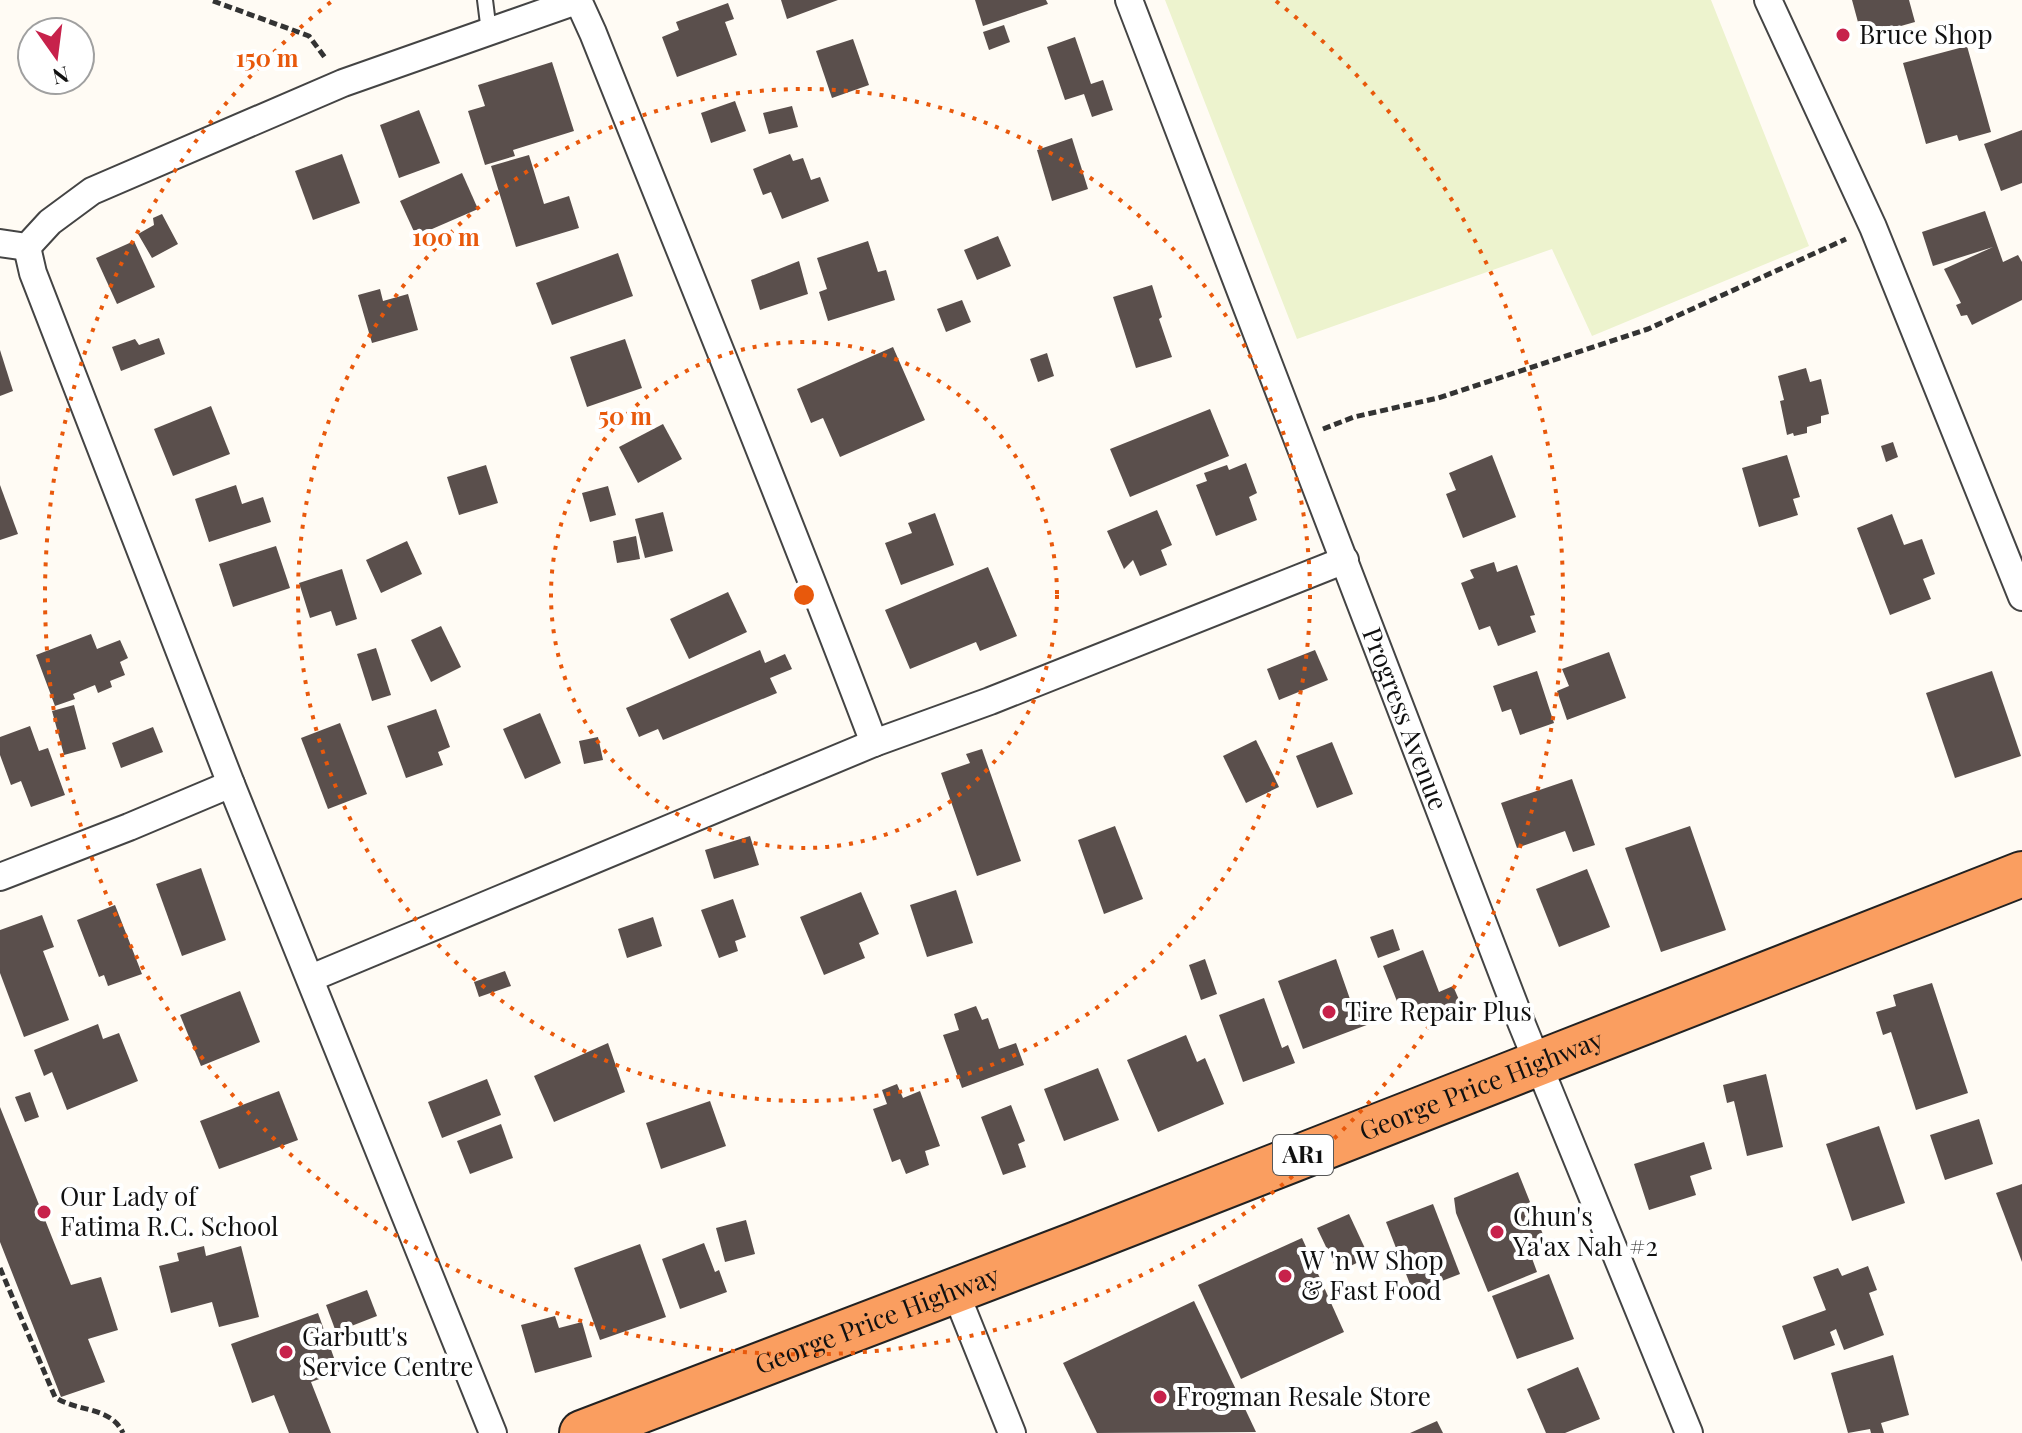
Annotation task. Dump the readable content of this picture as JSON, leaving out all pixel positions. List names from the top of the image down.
{
  "streets": {
    "highway": ["George Price Highway", "AR1"],
    "street": ["Progress Avenue"]
  },
  "crossings": [
    ["Progress Avenue", "George Price Highway"]
  ],
  "places": [
    "Bruce Shop",
    "Tire Repair Plus",
    "Our Lady of Fatima R.C. School",
    "Chun's Ya'ax Nah #2",
    "W 'n W Shop & Fast Food",
    "Garbutt's Service Centre",
    "Frogman Resale Store"
  ],
  "north": "bottom",
  "rings": ["150 m", "100 m", "50 m"]
}
